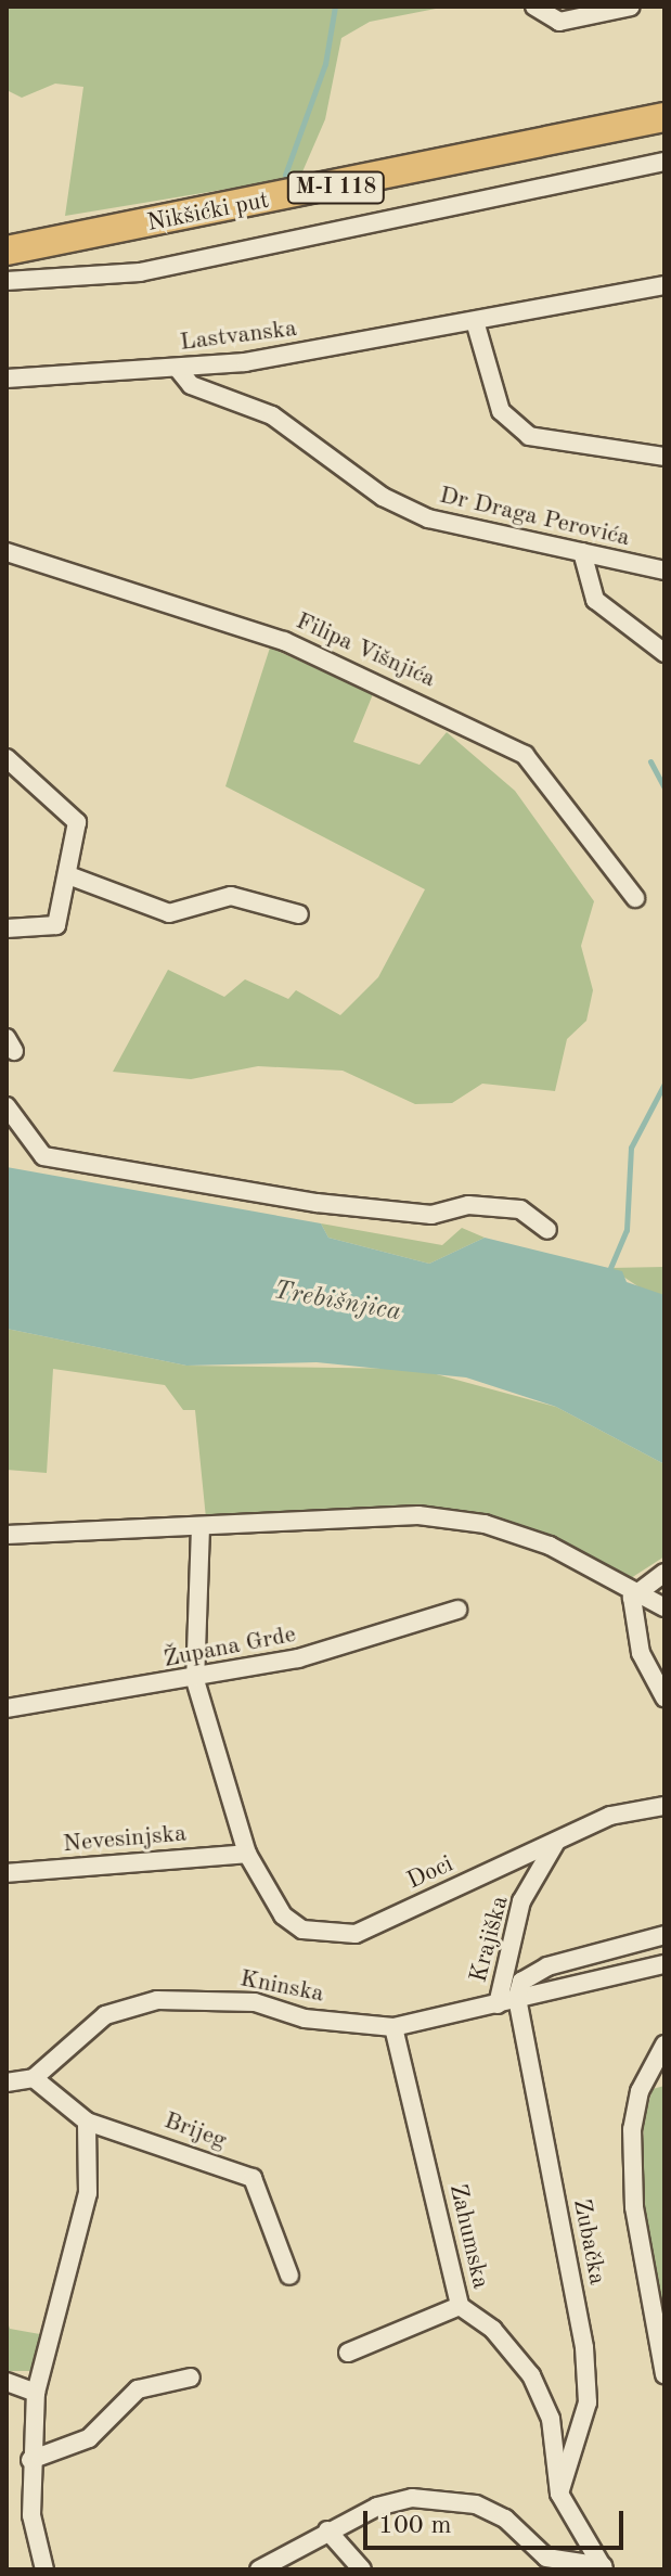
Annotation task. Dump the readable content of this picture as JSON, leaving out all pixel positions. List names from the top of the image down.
{
  "streets": {
    "main road": ["M-I 118", "Nikšićki put"],
    "street": [
      "Lastvanska",
      "Dr Draga Perovića",
      "Filipa Višnjića",
      "Župana Grde",
      "Nevesinjska",
      "Doci",
      "Krajiška",
      "Kninska",
      "Brijeg",
      "Zahumska",
      "Zubačka"
    ]
  },
  "crossings": [
    ["Lastvanska", "Dr Draga Perovića"],
    ["Župana Grde", "Doci"],
    ["Nevesinjska", "Doci"],
    ["Doci", "Krajiška"],
    ["Krajiška", "Kninska"],
    ["Kninska", "Brijeg"],
    ["Kninska", "Zahumska"],
    ["Kninska", "Zubačka"],
    ["Zahumska", "Zubačka"]
  ],
  "water": ["Trebišnjica"],
  "scale_bar": "100 m"
}
